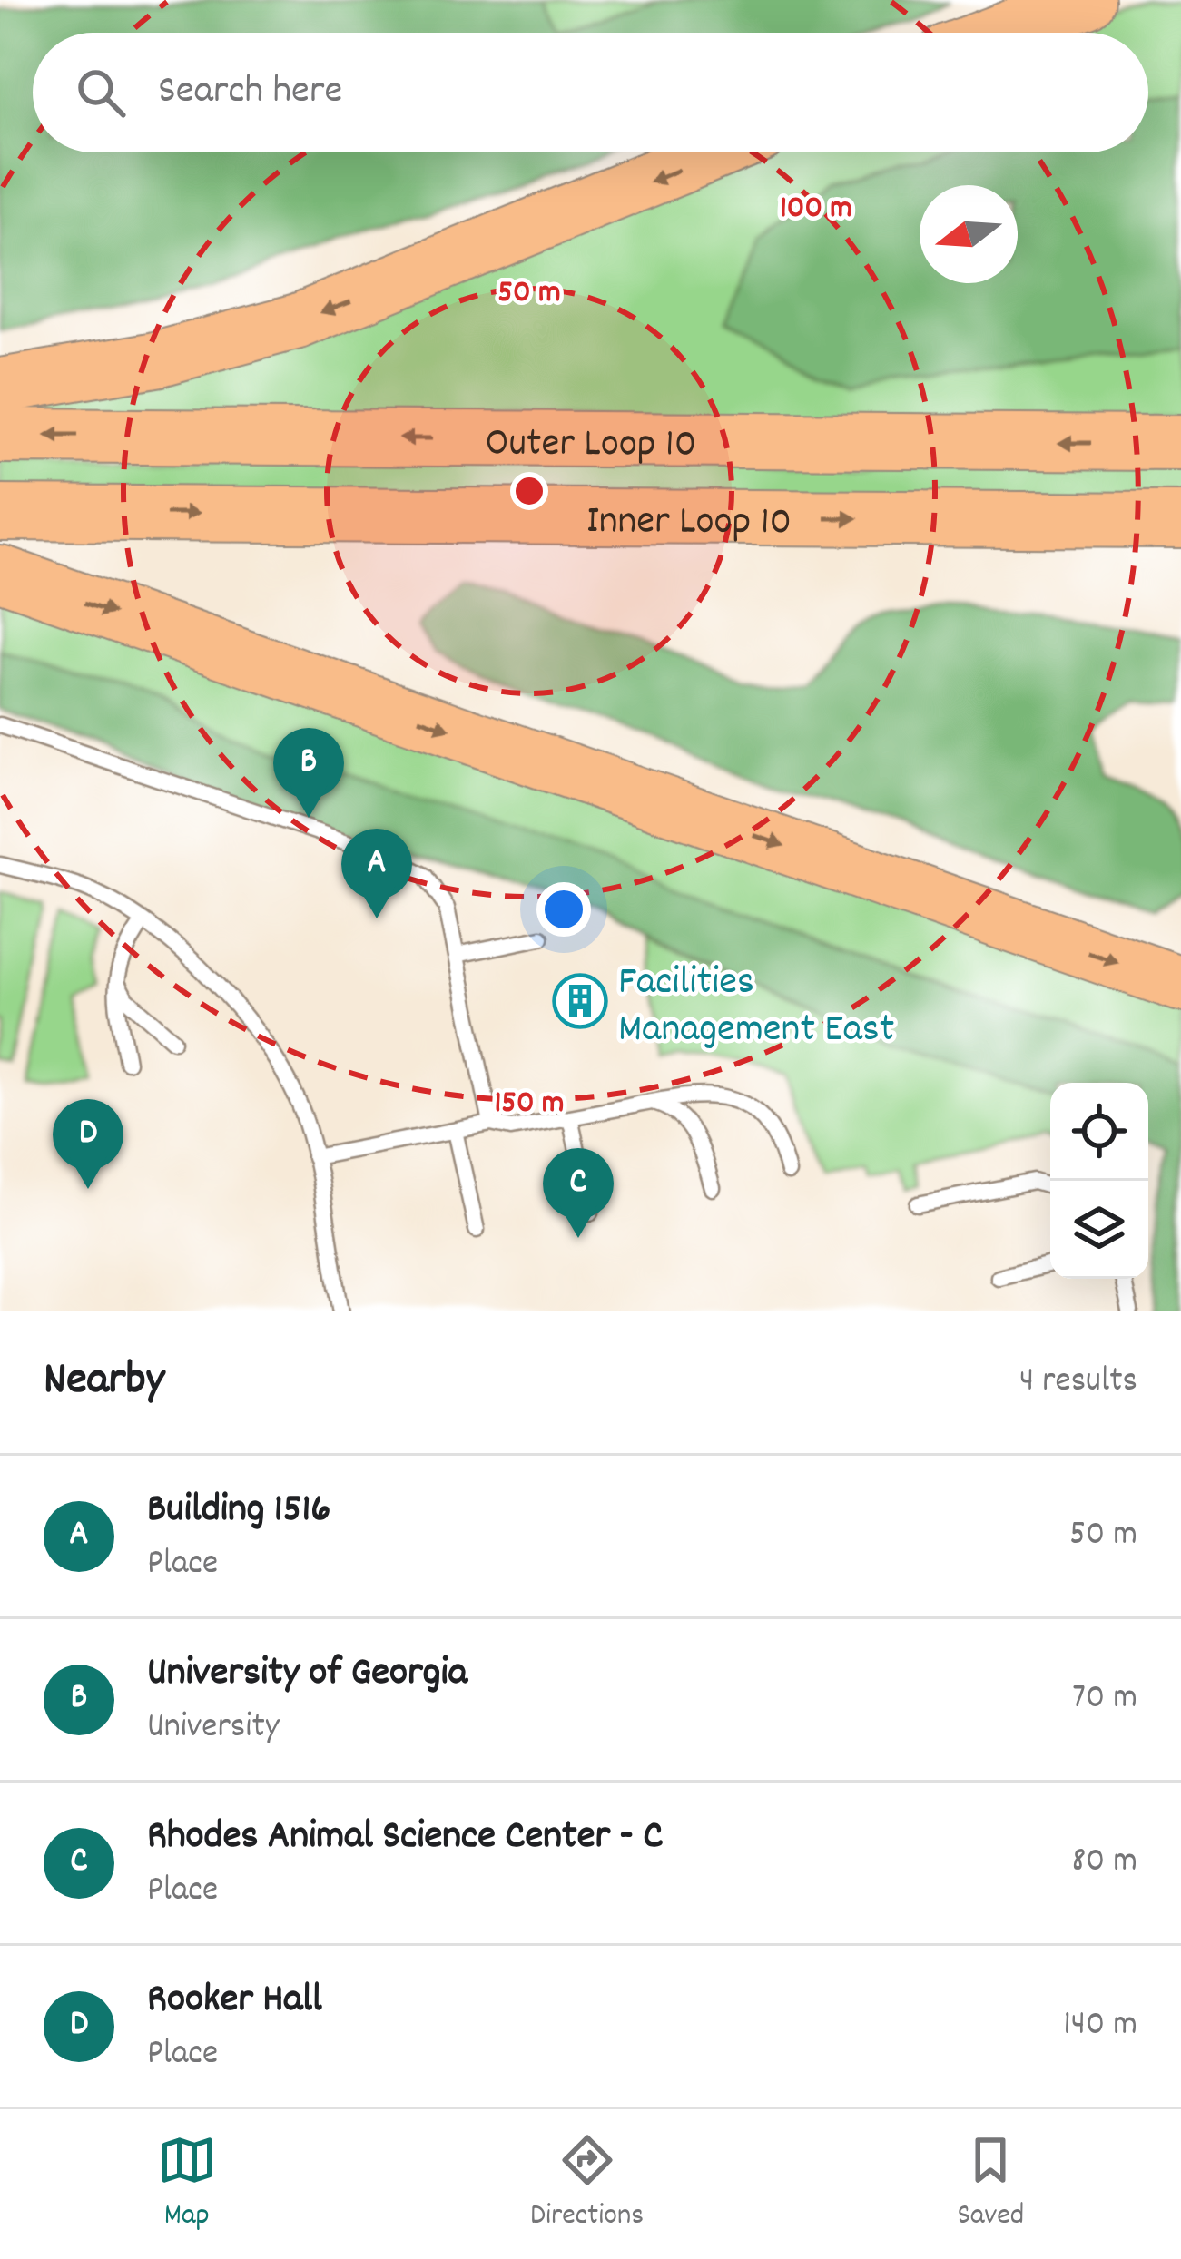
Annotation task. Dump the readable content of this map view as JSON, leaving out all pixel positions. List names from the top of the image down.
{
  "streets": {
    "highway": ["Outer Loop 10", "Inner Loop 10"]
  },
  "places": {
    "building": ["Facilities Management East"]
  },
  "north": "left",
  "page": {
    "search": "Search here",
    "pins": [
      "B",
      "A",
      "D",
      "C"
    ],
    "heading": ["Nearby", "4 results"],
    "list": [
      {
        "mark": "A",
        "name": "Building 1516",
        "note": "Place",
        "value": "50 m"
      },
      {
        "mark": "B",
        "name": "University of Georgia",
        "note": "University",
        "value": "70 m"
      },
      {
        "mark": "C",
        "name": "Rhodes Animal Science Center - C",
        "note": "Place",
        "value": "80 m"
      },
      {
        "mark": "D",
        "name": "Rooker Hall",
        "note": "Place",
        "value": "140 m"
      }
    ],
    "nav": ["Map", "Directions", "Saved"]
  },
  "rings": ["100 m", "50 m", "150 m"]
}
